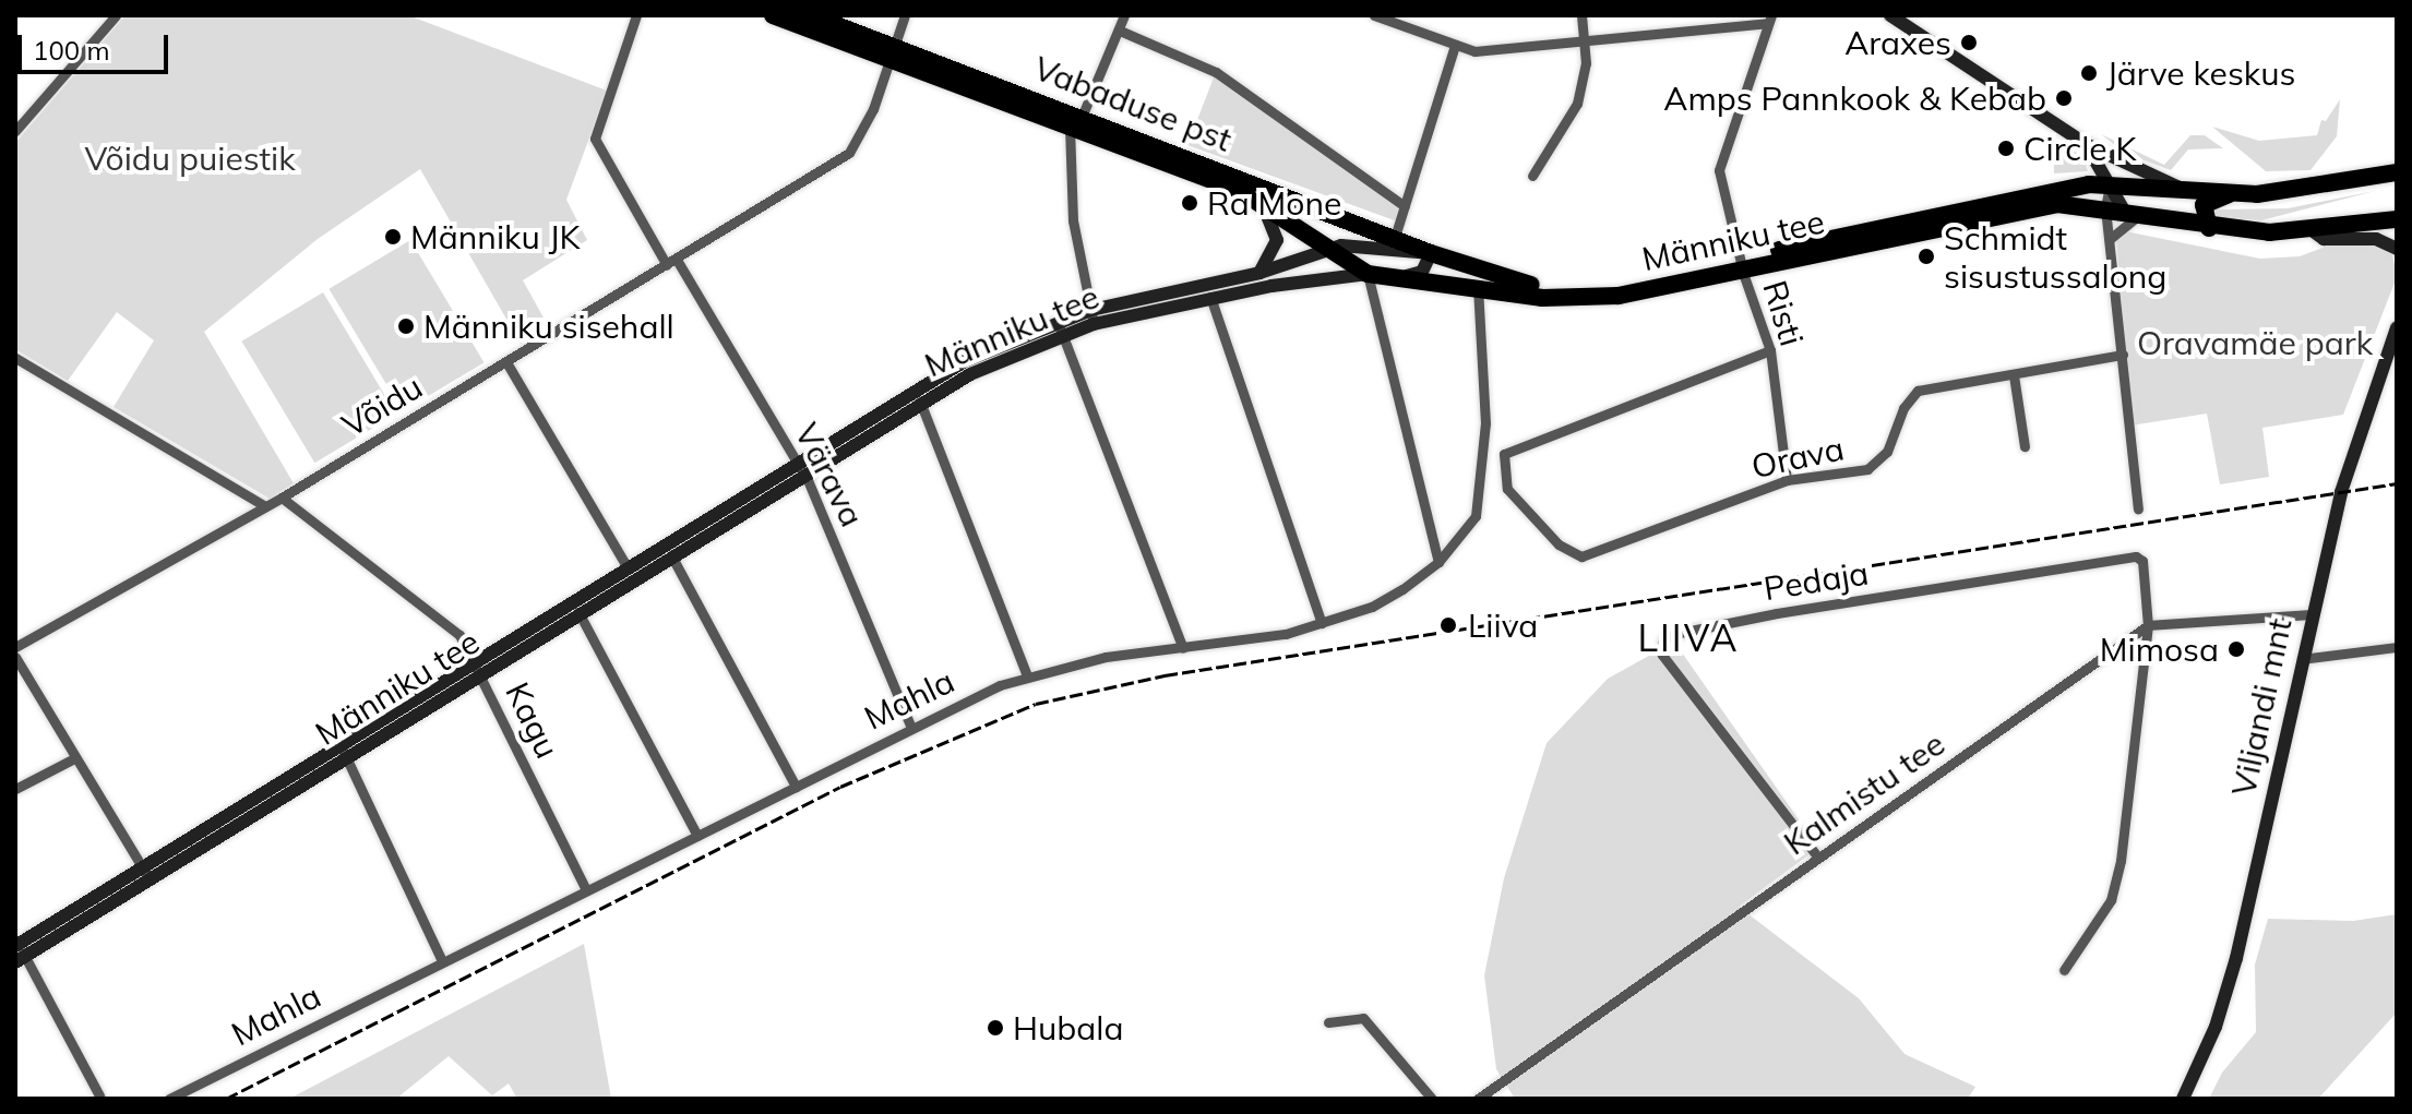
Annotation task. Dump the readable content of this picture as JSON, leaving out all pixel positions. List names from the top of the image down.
{
  "streets": {
    "highway": ["Vabaduse pst", "Männiku tee"],
    "street": [
      "Risti",
      "Võidu",
      "Orava",
      "Värava",
      "Pedaja",
      "Mahla",
      "Viljandi mnt",
      "Kagu",
      "Kalmistu tee"
    ]
  },
  "crossings": [
    ["Vabaduse pst", "Männiku tee"],
    ["Vabaduse pst", "Võidu"],
    ["Männiku tee", "Risti"],
    ["Männiku tee", "Värava"],
    ["Männiku tee", "Mahla"],
    ["Männiku tee", "Kagu"],
    ["Risti", "Orava"],
    ["Võidu", "Värava"],
    ["Võidu", "Kagu"],
    ["Värava", "Mahla"],
    ["Pedaja", "Kalmistu tee"],
    ["Mahla", "Kagu"]
  ],
  "districts": ["LIIVA"],
  "parks": ["Võidu puiestik", "Oravamäe park"],
  "places": [
    "Araxes",
    "Järve keskus",
    "Amps Pannkook & Kebab",
    "Circle K",
    "Ra Mone",
    "Männiku JK",
    "Schmidt sisustussalong",
    "Männiku sisehall",
    "Liiva",
    "Mimosa",
    "Hubala"
  ],
  "scale_bar": "100 m"
}
